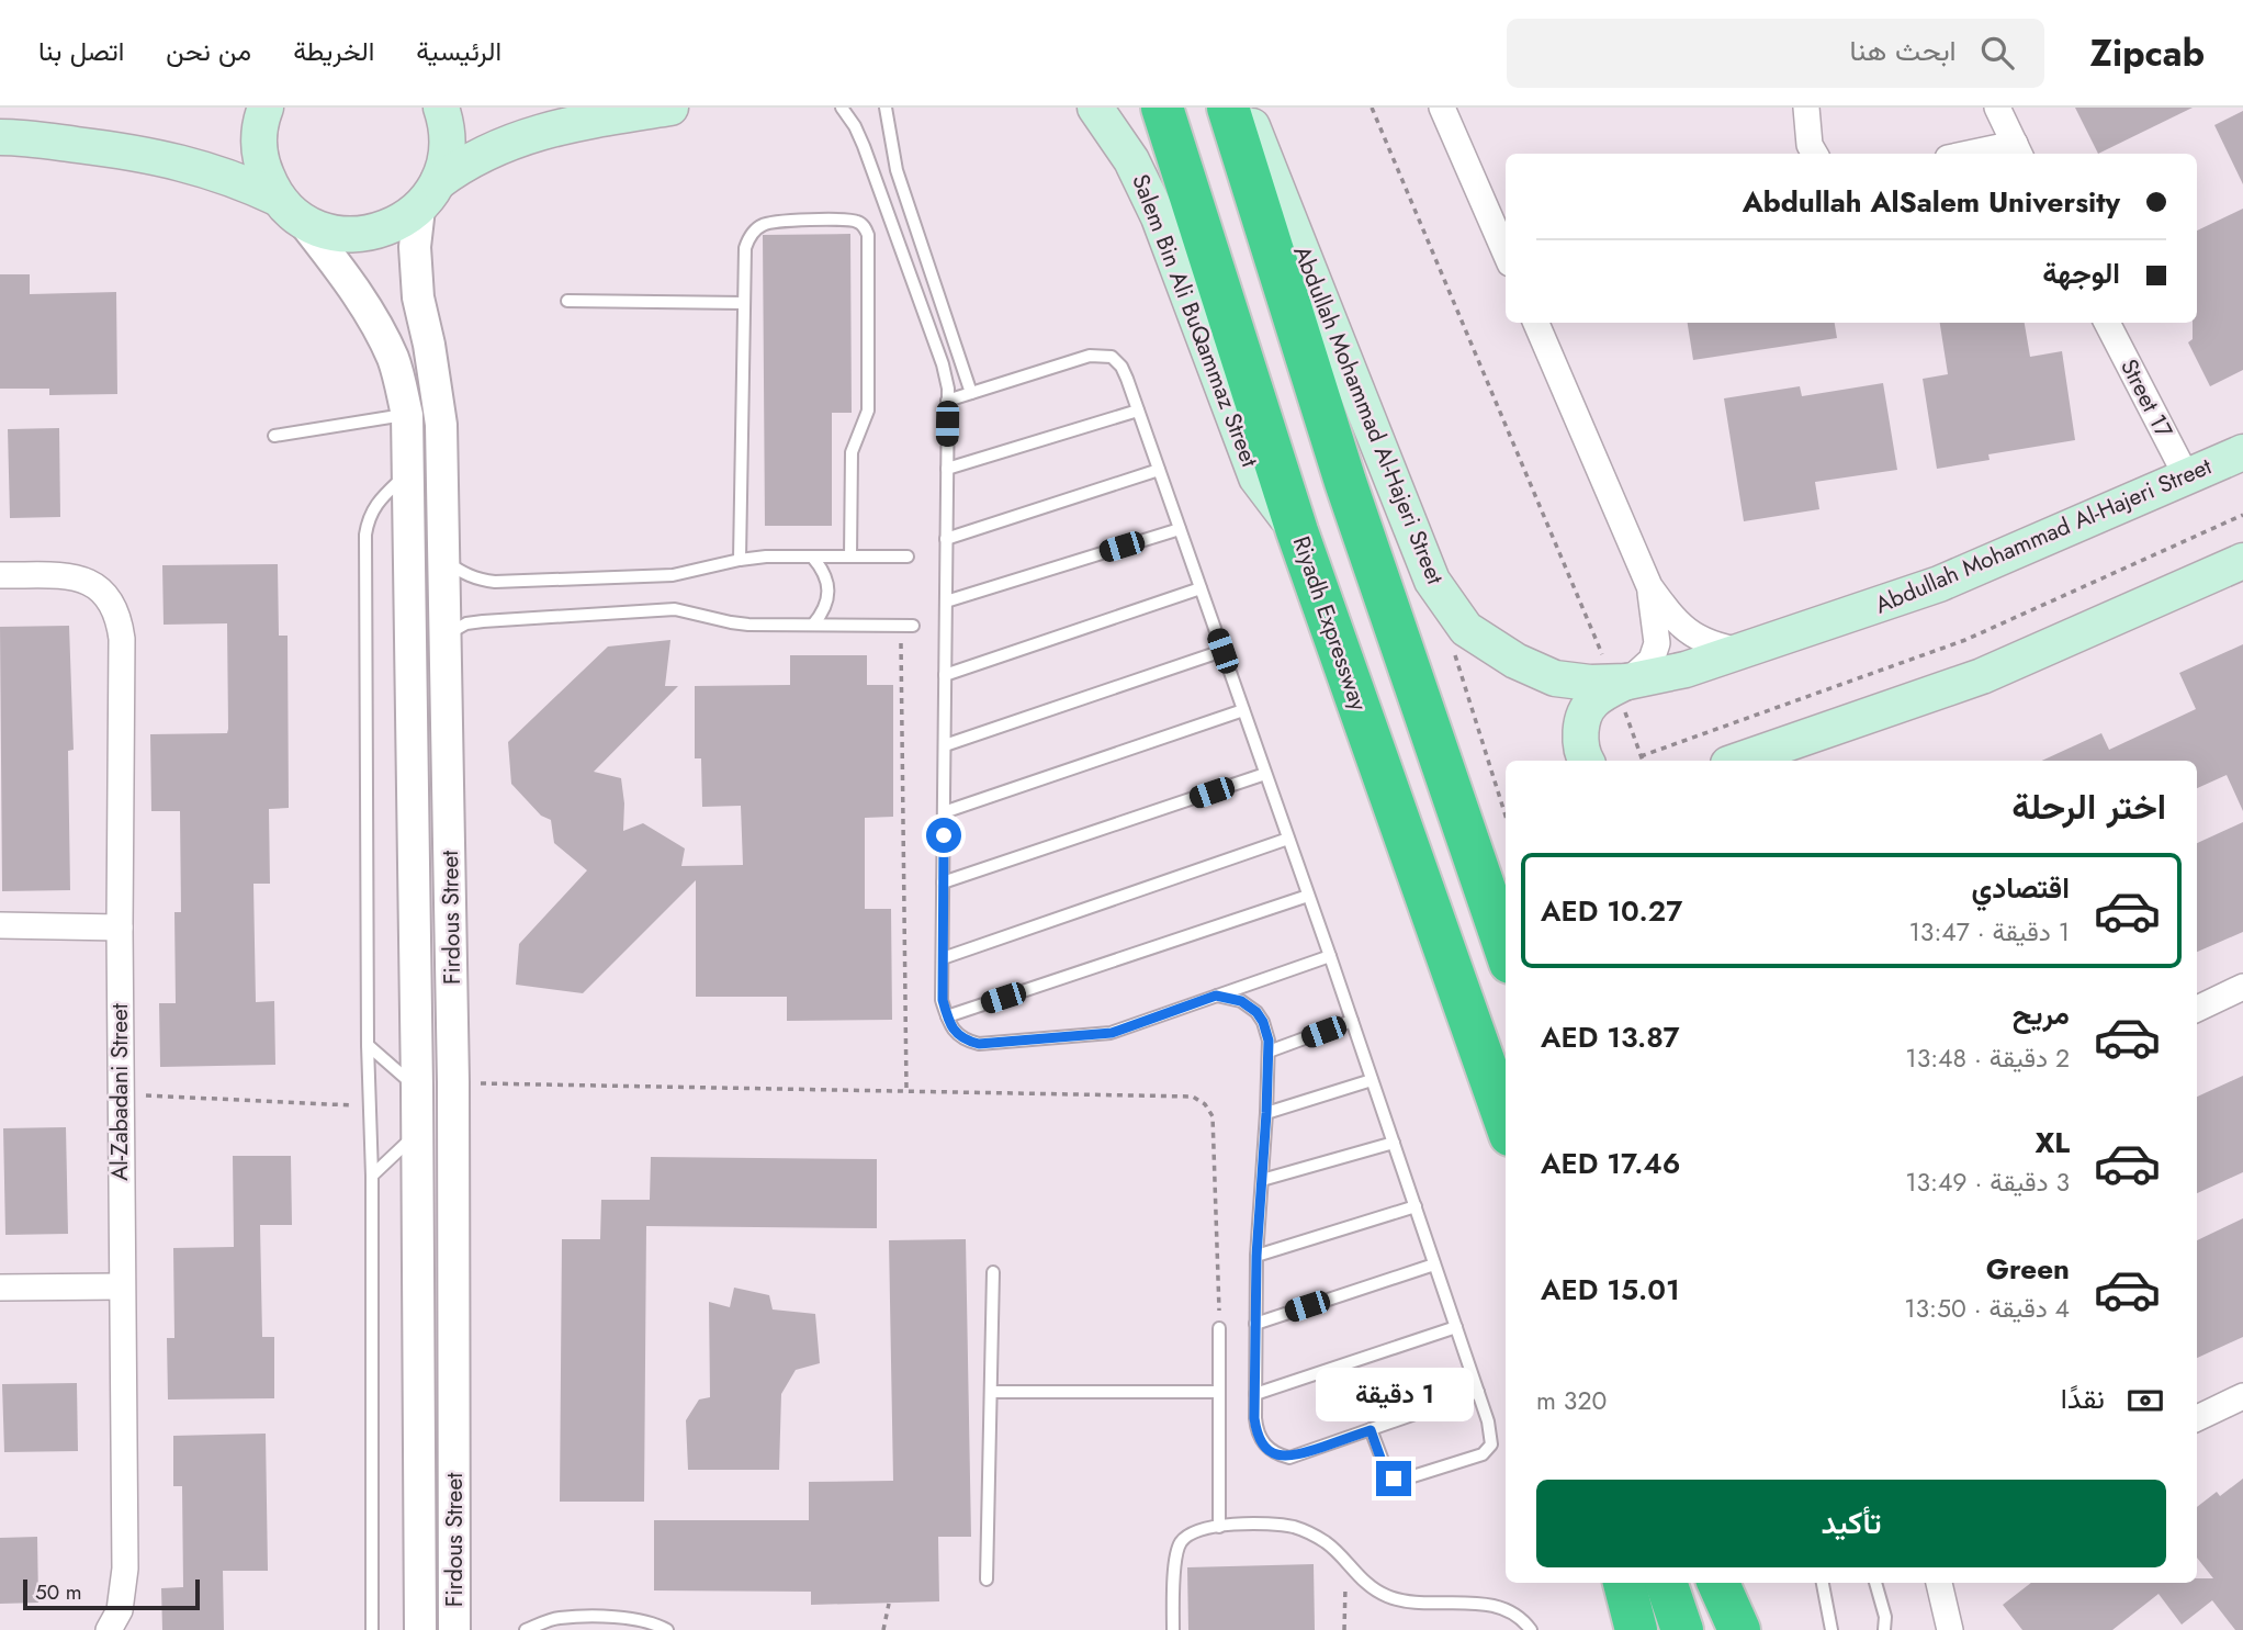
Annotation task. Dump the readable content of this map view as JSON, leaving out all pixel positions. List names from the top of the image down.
{
  "streets": {
    "highway": ["Riyadh Expressway"],
    "main road": ["Salem Bin Ali BuQammaz Street", "Abdullah Mohammad Al-Hajeri Street"],
    "street": ["Street 17", "Firdous Street", "Al-Zabadani Street"]
  },
  "crossings": [
    ["Salem Bin Ali BuQammaz Street", "Riyadh Expressway"],
    ["Street 17", "Abdullah Mohammad Al-Hajeri Street"]
  ],
  "scale_bar": "50 m",
  "page": {
    "header": "Zipcab",
    "search": "ابحث هنا",
    "nav": [
      "الرئيسية",
      "الخريطة",
      "من نحن",
      "اتصل بنا"
    ],
    "banner": ["Abdullah AlSalem University", "الوجهة"],
    "heading": "اختر الرحلة",
    "list": [
      {
        "name": "اقتصادي",
        "note": "1 دقيقة · 13:47",
        "value": "AED 10.27"
      },
      {
        "name": "مريح",
        "note": "2 دقيقة · 13:48",
        "value": "AED 13.87"
      },
      {
        "name": "XL",
        "note": "3 دقيقة · 13:49",
        "value": "AED 17.46"
      },
      {
        "name": "Green",
        "note": "4 دقيقة · 13:50",
        "value": "AED 15.01"
      }
    ],
    "pay": ["نقدًا", "320 m"],
    "bubble": "1 دقيقة",
    "buttons": "تأكيد",
    "scale": "50 m"
  }
}
